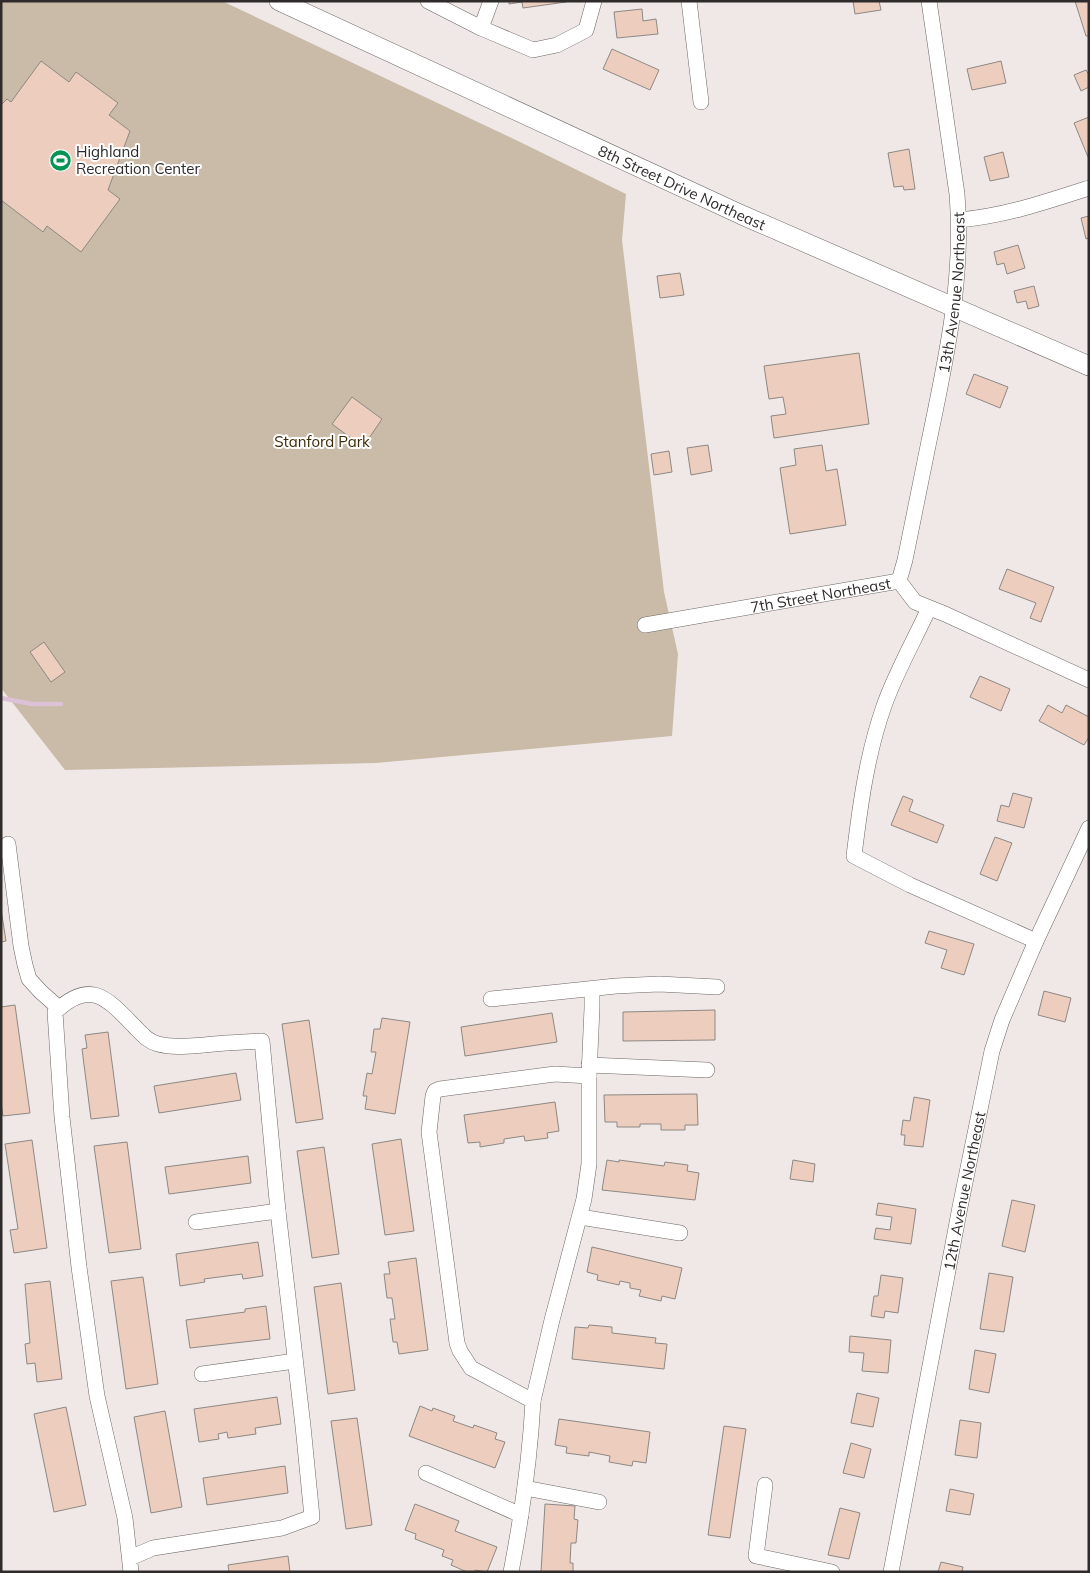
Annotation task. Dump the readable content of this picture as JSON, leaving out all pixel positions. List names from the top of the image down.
{
  "streets": {
    "main road": ["8th Street Drive Northeast"],
    "street": ["13th Avenue Northeast", "7th Street Northeast", "12th Avenue Northeast"]
  },
  "crossings": [
    ["8th Street Drive Northeast", "13th Avenue Northeast"],
    ["13th Avenue Northeast", "7th Street Northeast"]
  ],
  "parks": ["Stanford Park"],
  "places": {
    "sports": ["Highland Recreation Center"]
  }
}
